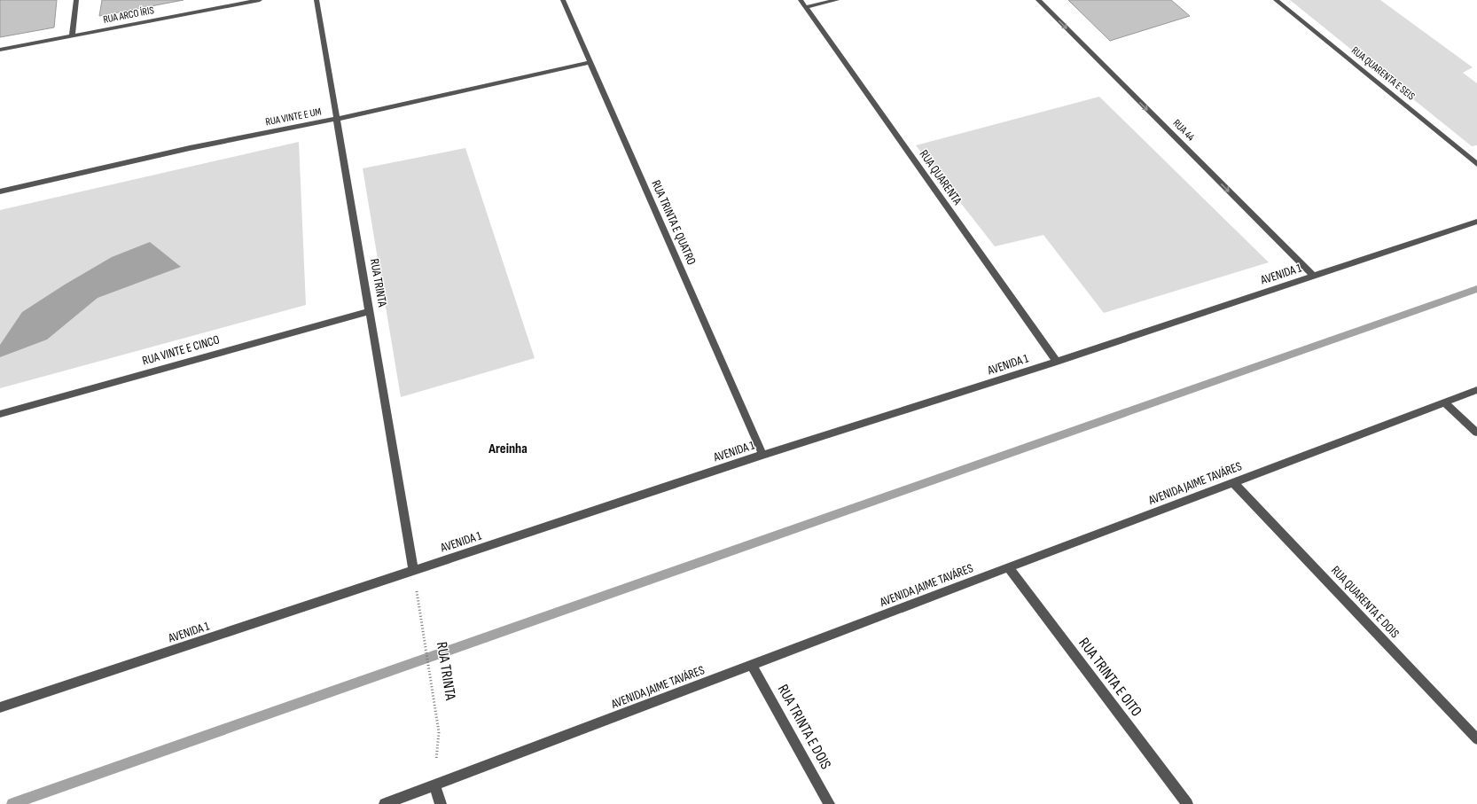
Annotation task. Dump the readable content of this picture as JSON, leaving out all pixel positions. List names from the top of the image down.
{
  "streets": {
    "street": [
      "RUA ARCO ÍRIS",
      "RUA QUARENTA E SEIS",
      "RUA VINTE E UM",
      "RUA 44",
      "RUA QUARENTA",
      "RUA TRINTA E QUATRO",
      "AVENIDA 1",
      "RUA TRINTA",
      "RUA VINTE E CINCO",
      "AVENIDA JAIME TAVÁRES",
      "RUA QUARENTA E DOIS",
      "RUA TRINTA E OITO",
      "RUA TRINTA E DOIS"
    ]
  },
  "crossings": [
    ["RUA VINTE E UM", "RUA TRINTA E QUATRO"],
    ["RUA VINTE E UM", "RUA TRINTA"],
    ["RUA 44", "AVENIDA 1"],
    ["RUA QUARENTA", "AVENIDA 1"],
    ["RUA TRINTA E QUATRO", "AVENIDA 1"],
    ["AVENIDA 1", "RUA TRINTA"],
    ["RUA TRINTA", "RUA VINTE E CINCO"],
    ["AVENIDA JAIME TAVÁRES", "RUA QUARENTA E DOIS"],
    ["AVENIDA JAIME TAVÁRES", "RUA TRINTA E OITO"],
    ["AVENIDA JAIME TAVÁRES", "RUA TRINTA E DOIS"]
  ],
  "one_way": ["RUA 44"],
  "districts": ["Areinha"]
}
